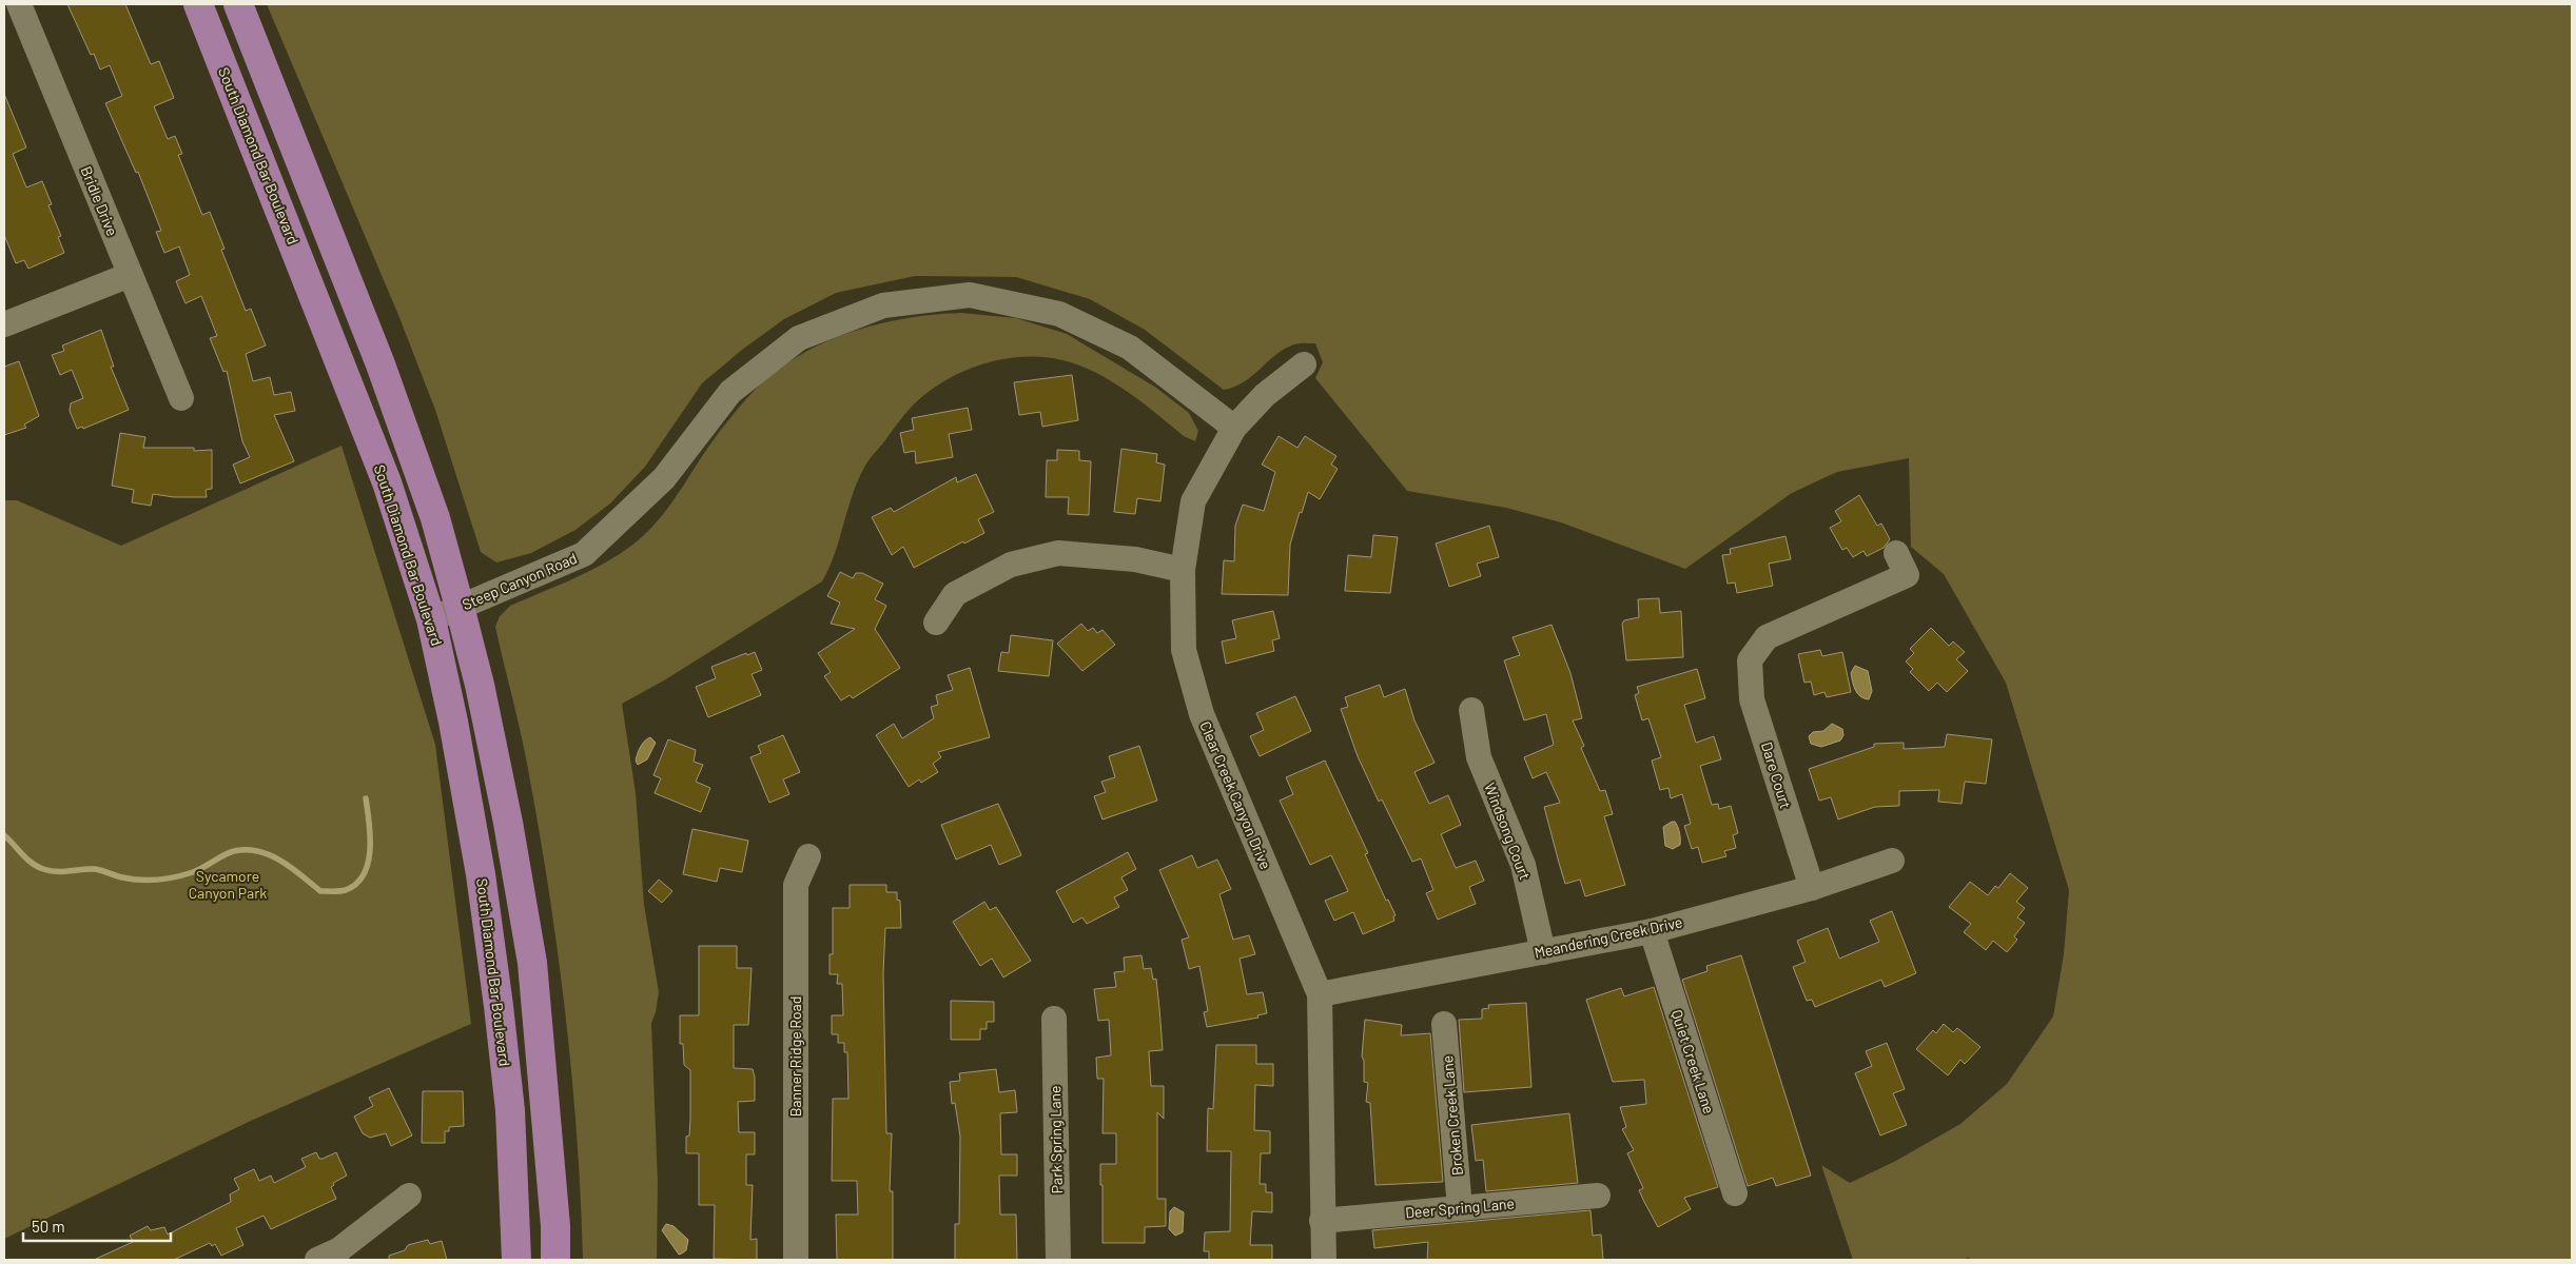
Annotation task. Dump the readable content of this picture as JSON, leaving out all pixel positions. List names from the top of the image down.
{
  "streets": {
    "main road": ["South Diamond Bar Boulevard"],
    "street": [
      "Bridle Drive",
      "Steep Canyon Road",
      "Dare Court",
      "Clear Creek Canyon Drive",
      "Windsong Court",
      "Meandering Creek Drive",
      "Banner Ridge Road",
      "Quiet Creek Lane",
      "Broken Creek Lane",
      "Park Spring Lane",
      "Deer Spring Lane"
    ]
  },
  "crossings": [
    ["South Diamond Bar Boulevard", "Steep Canyon Road"],
    ["Steep Canyon Road", "Clear Creek Canyon Drive"],
    ["Dare Court", "Meandering Creek Drive"],
    ["Clear Creek Canyon Drive", "Meandering Creek Drive"],
    ["Clear Creek Canyon Drive", "Deer Spring Lane"],
    ["Windsong Court", "Meandering Creek Drive"],
    ["Meandering Creek Drive", "Quiet Creek Lane"],
    ["Broken Creek Lane", "Deer Spring Lane"]
  ],
  "parks": ["Sycamore Canyon Park"],
  "scale_bar": "50 m"
}
